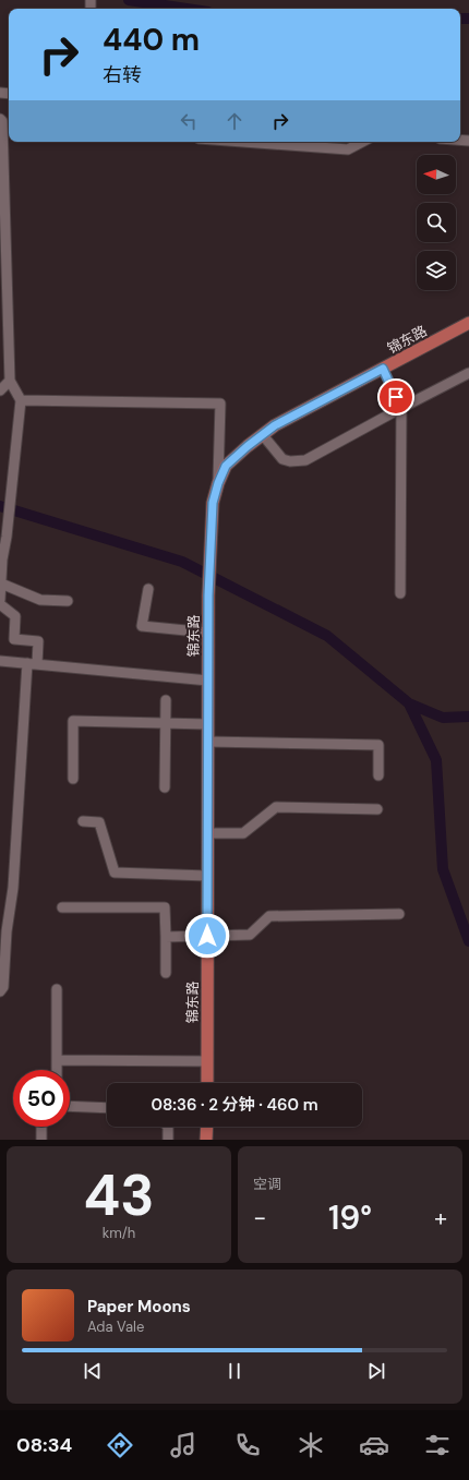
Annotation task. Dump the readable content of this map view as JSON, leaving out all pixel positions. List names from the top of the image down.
{
  "streets": {
    "main road": ["锦东路"]
  },
  "north": "left",
  "page": {
    "turn": ["440 m", "右转"],
    "limit": "50",
    "trip": "08:36 · 2 分钟 · 460 m",
    "tile": [
      ["43", "km/h"],
      "空调"
    ],
    "heat": ["−", "19°", "+"],
    "song": ["Paper Moons", "Ada Vale"],
    "tabs": "08:34"
  }
}
